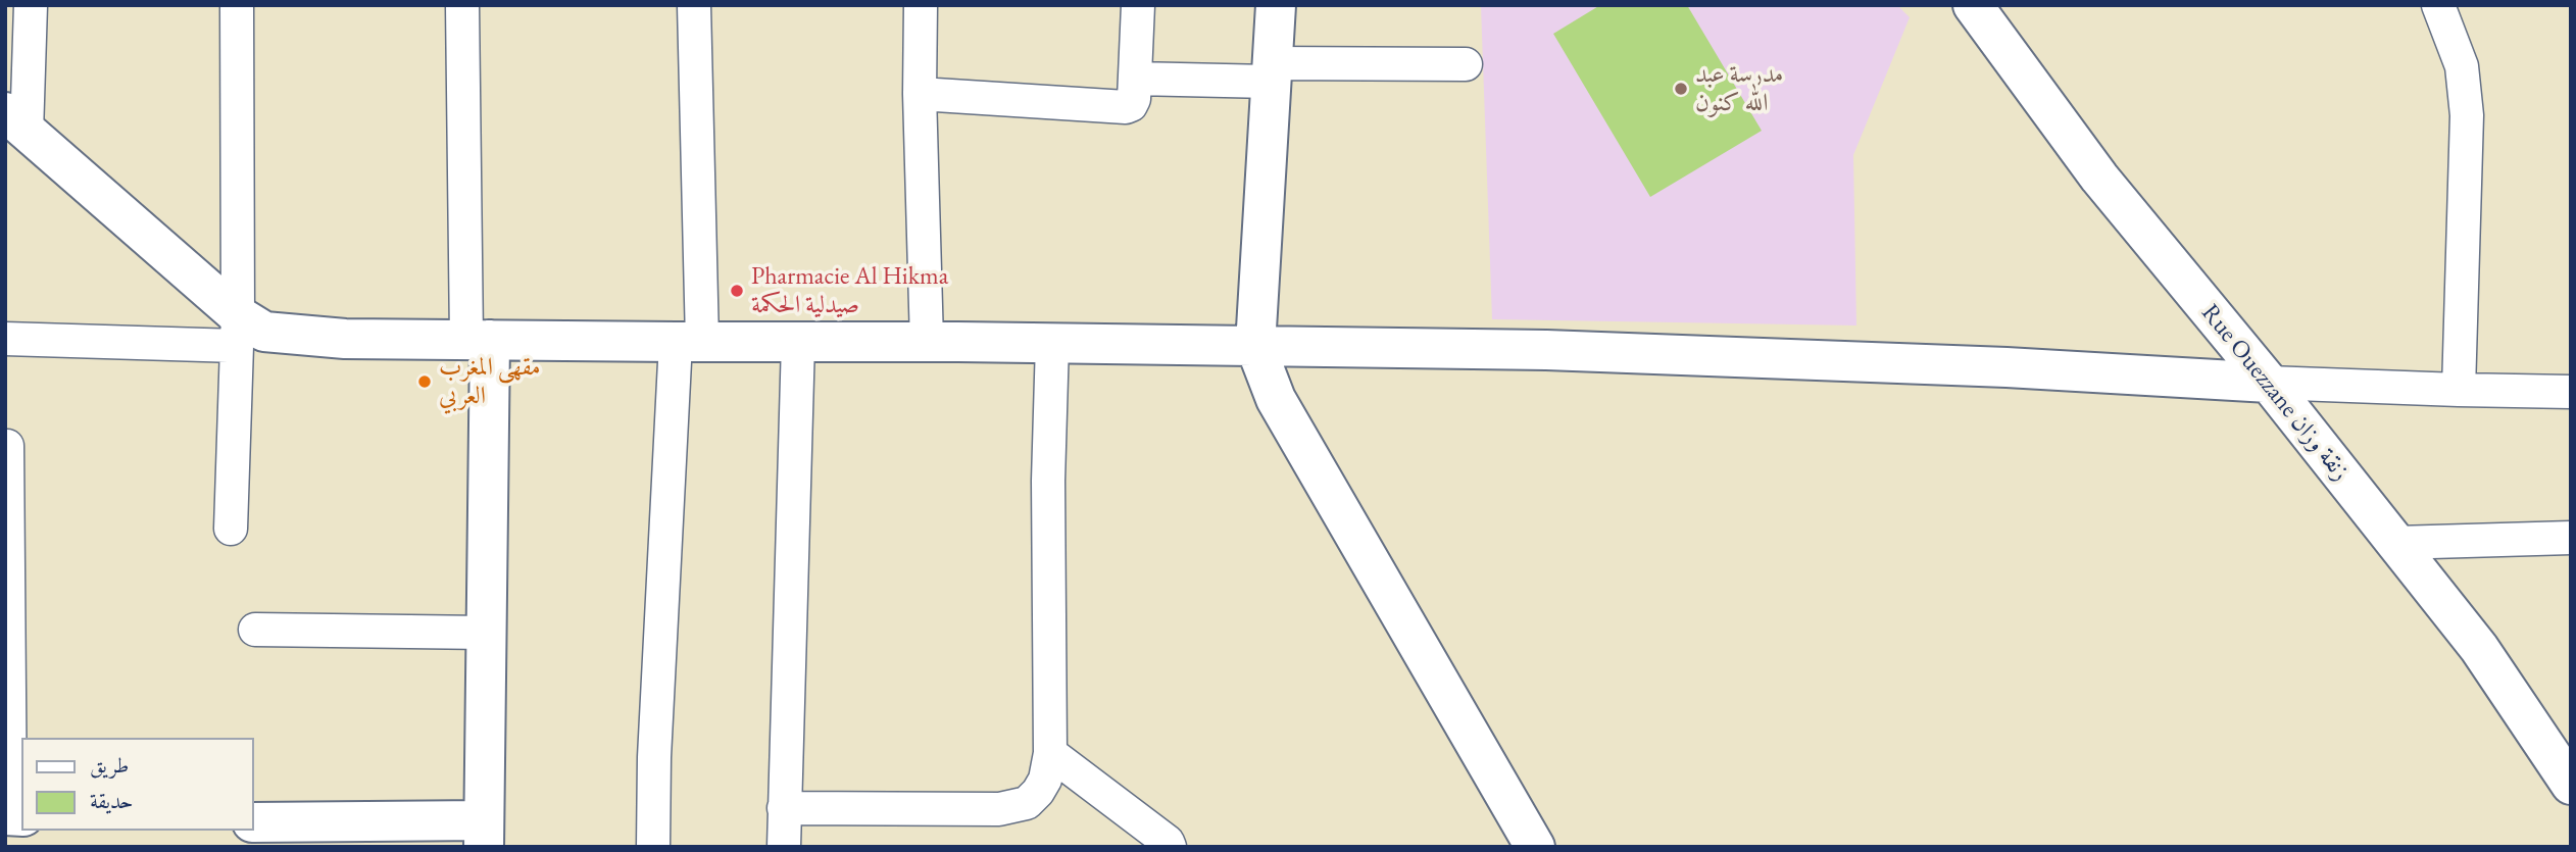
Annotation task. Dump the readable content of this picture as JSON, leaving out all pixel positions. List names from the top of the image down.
{
  "streets": {
    "street": ["Rue Ouezzane زنقة وزان"]
  },
  "places": ["مدرسة عبد الله كنون", "Pharmacie Al Hikma صيدلية الحكمة", "مقهى المغرب العربي"],
  "legend": ["طريق", "حديقة"]
}
